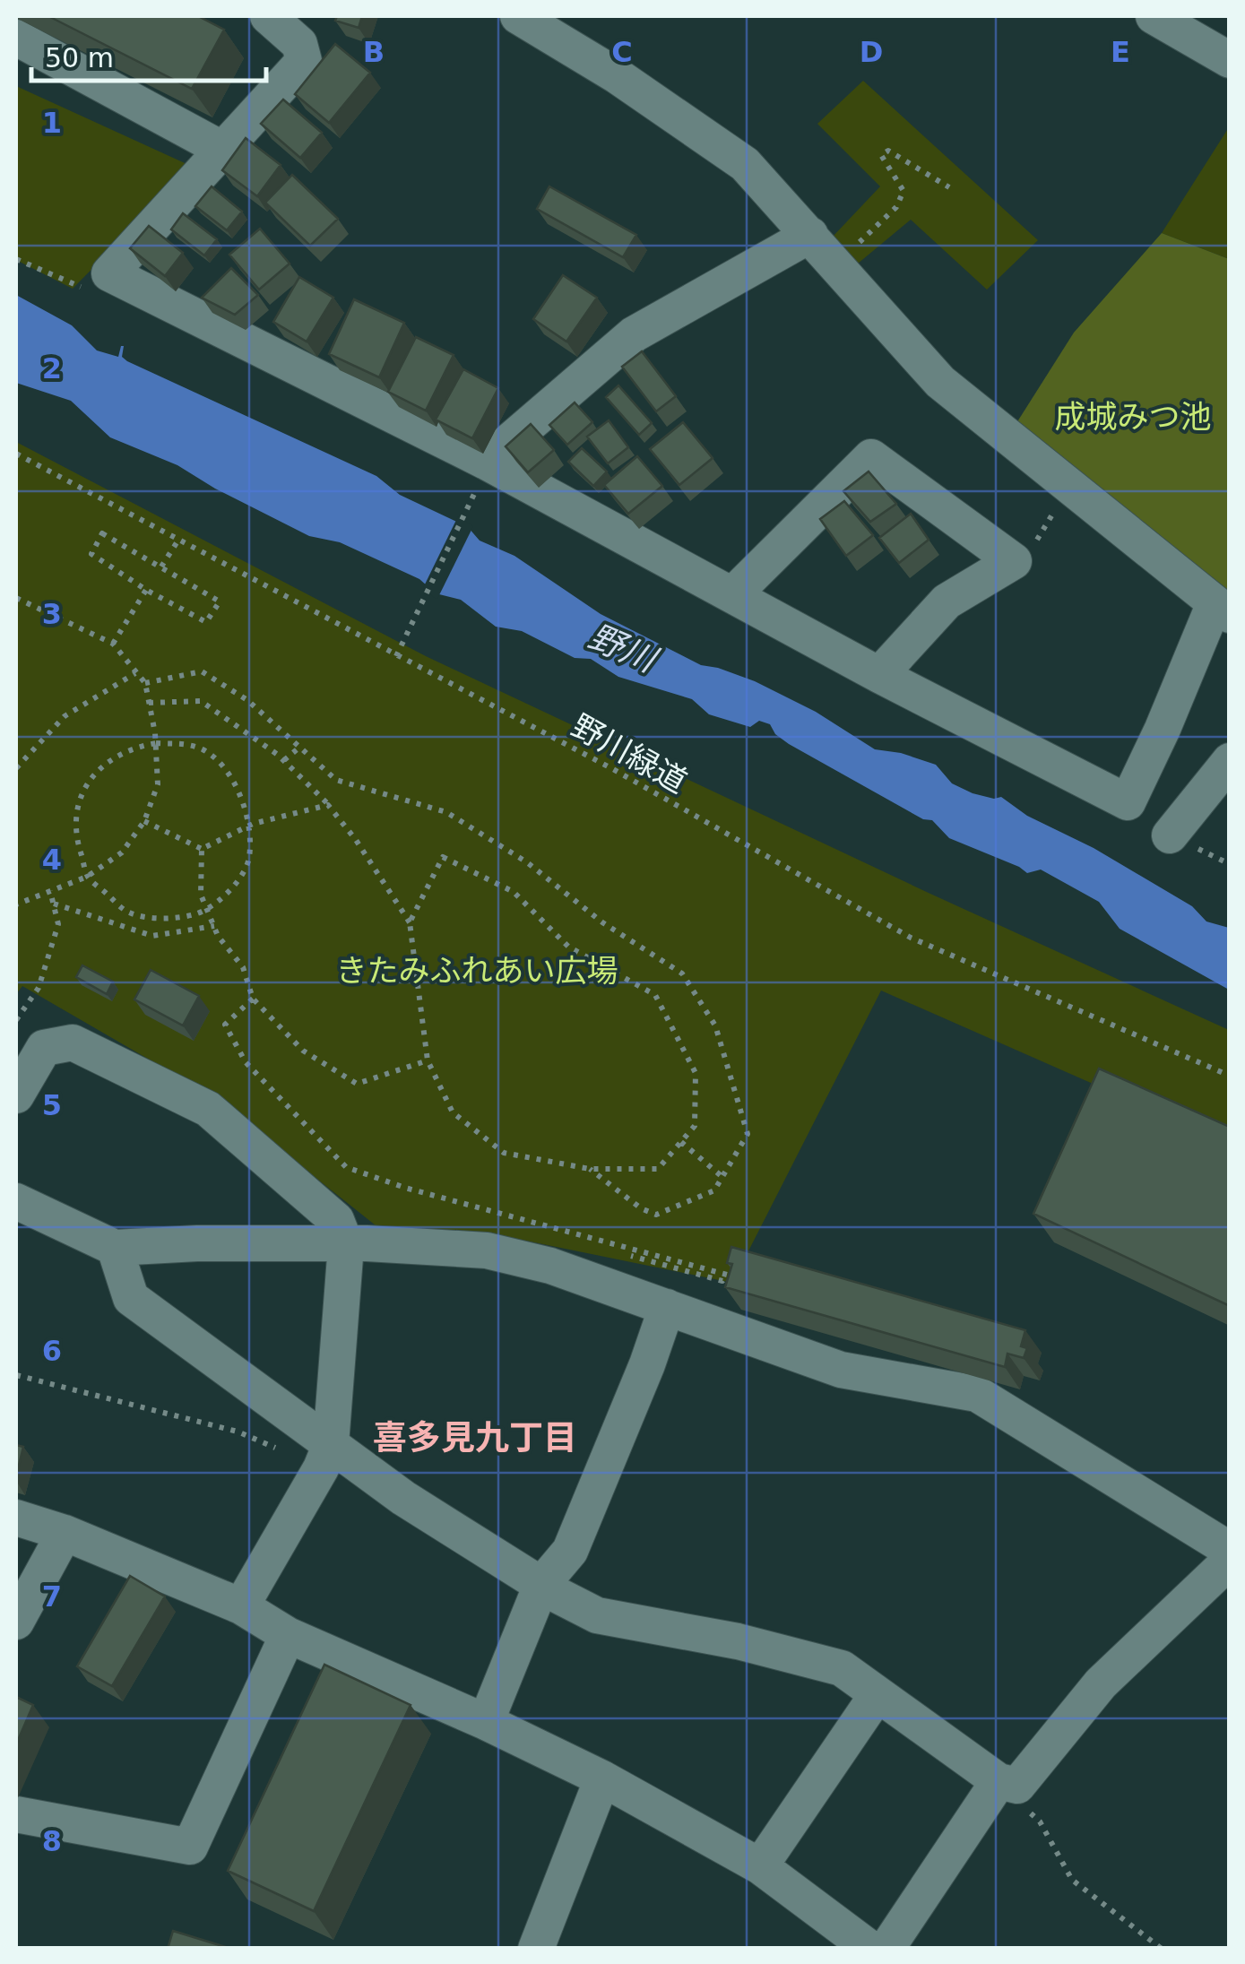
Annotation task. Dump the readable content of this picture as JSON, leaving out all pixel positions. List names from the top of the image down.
{
  "streets": {
    "path": ["野川緑道"]
  },
  "districts": ["喜多見九丁目"],
  "water": ["野川"],
  "parks": ["成城みつ池", "きたみふれあい広場"],
  "scale_bar": "50 m",
  "grid": {
    "columns": [
      "B",
      "C",
      "D",
      "E"
    ],
    "rows": [
      "1",
      "2",
      "3",
      "4",
      "5",
      "6",
      "7",
      "8"
    ]
  }
}
